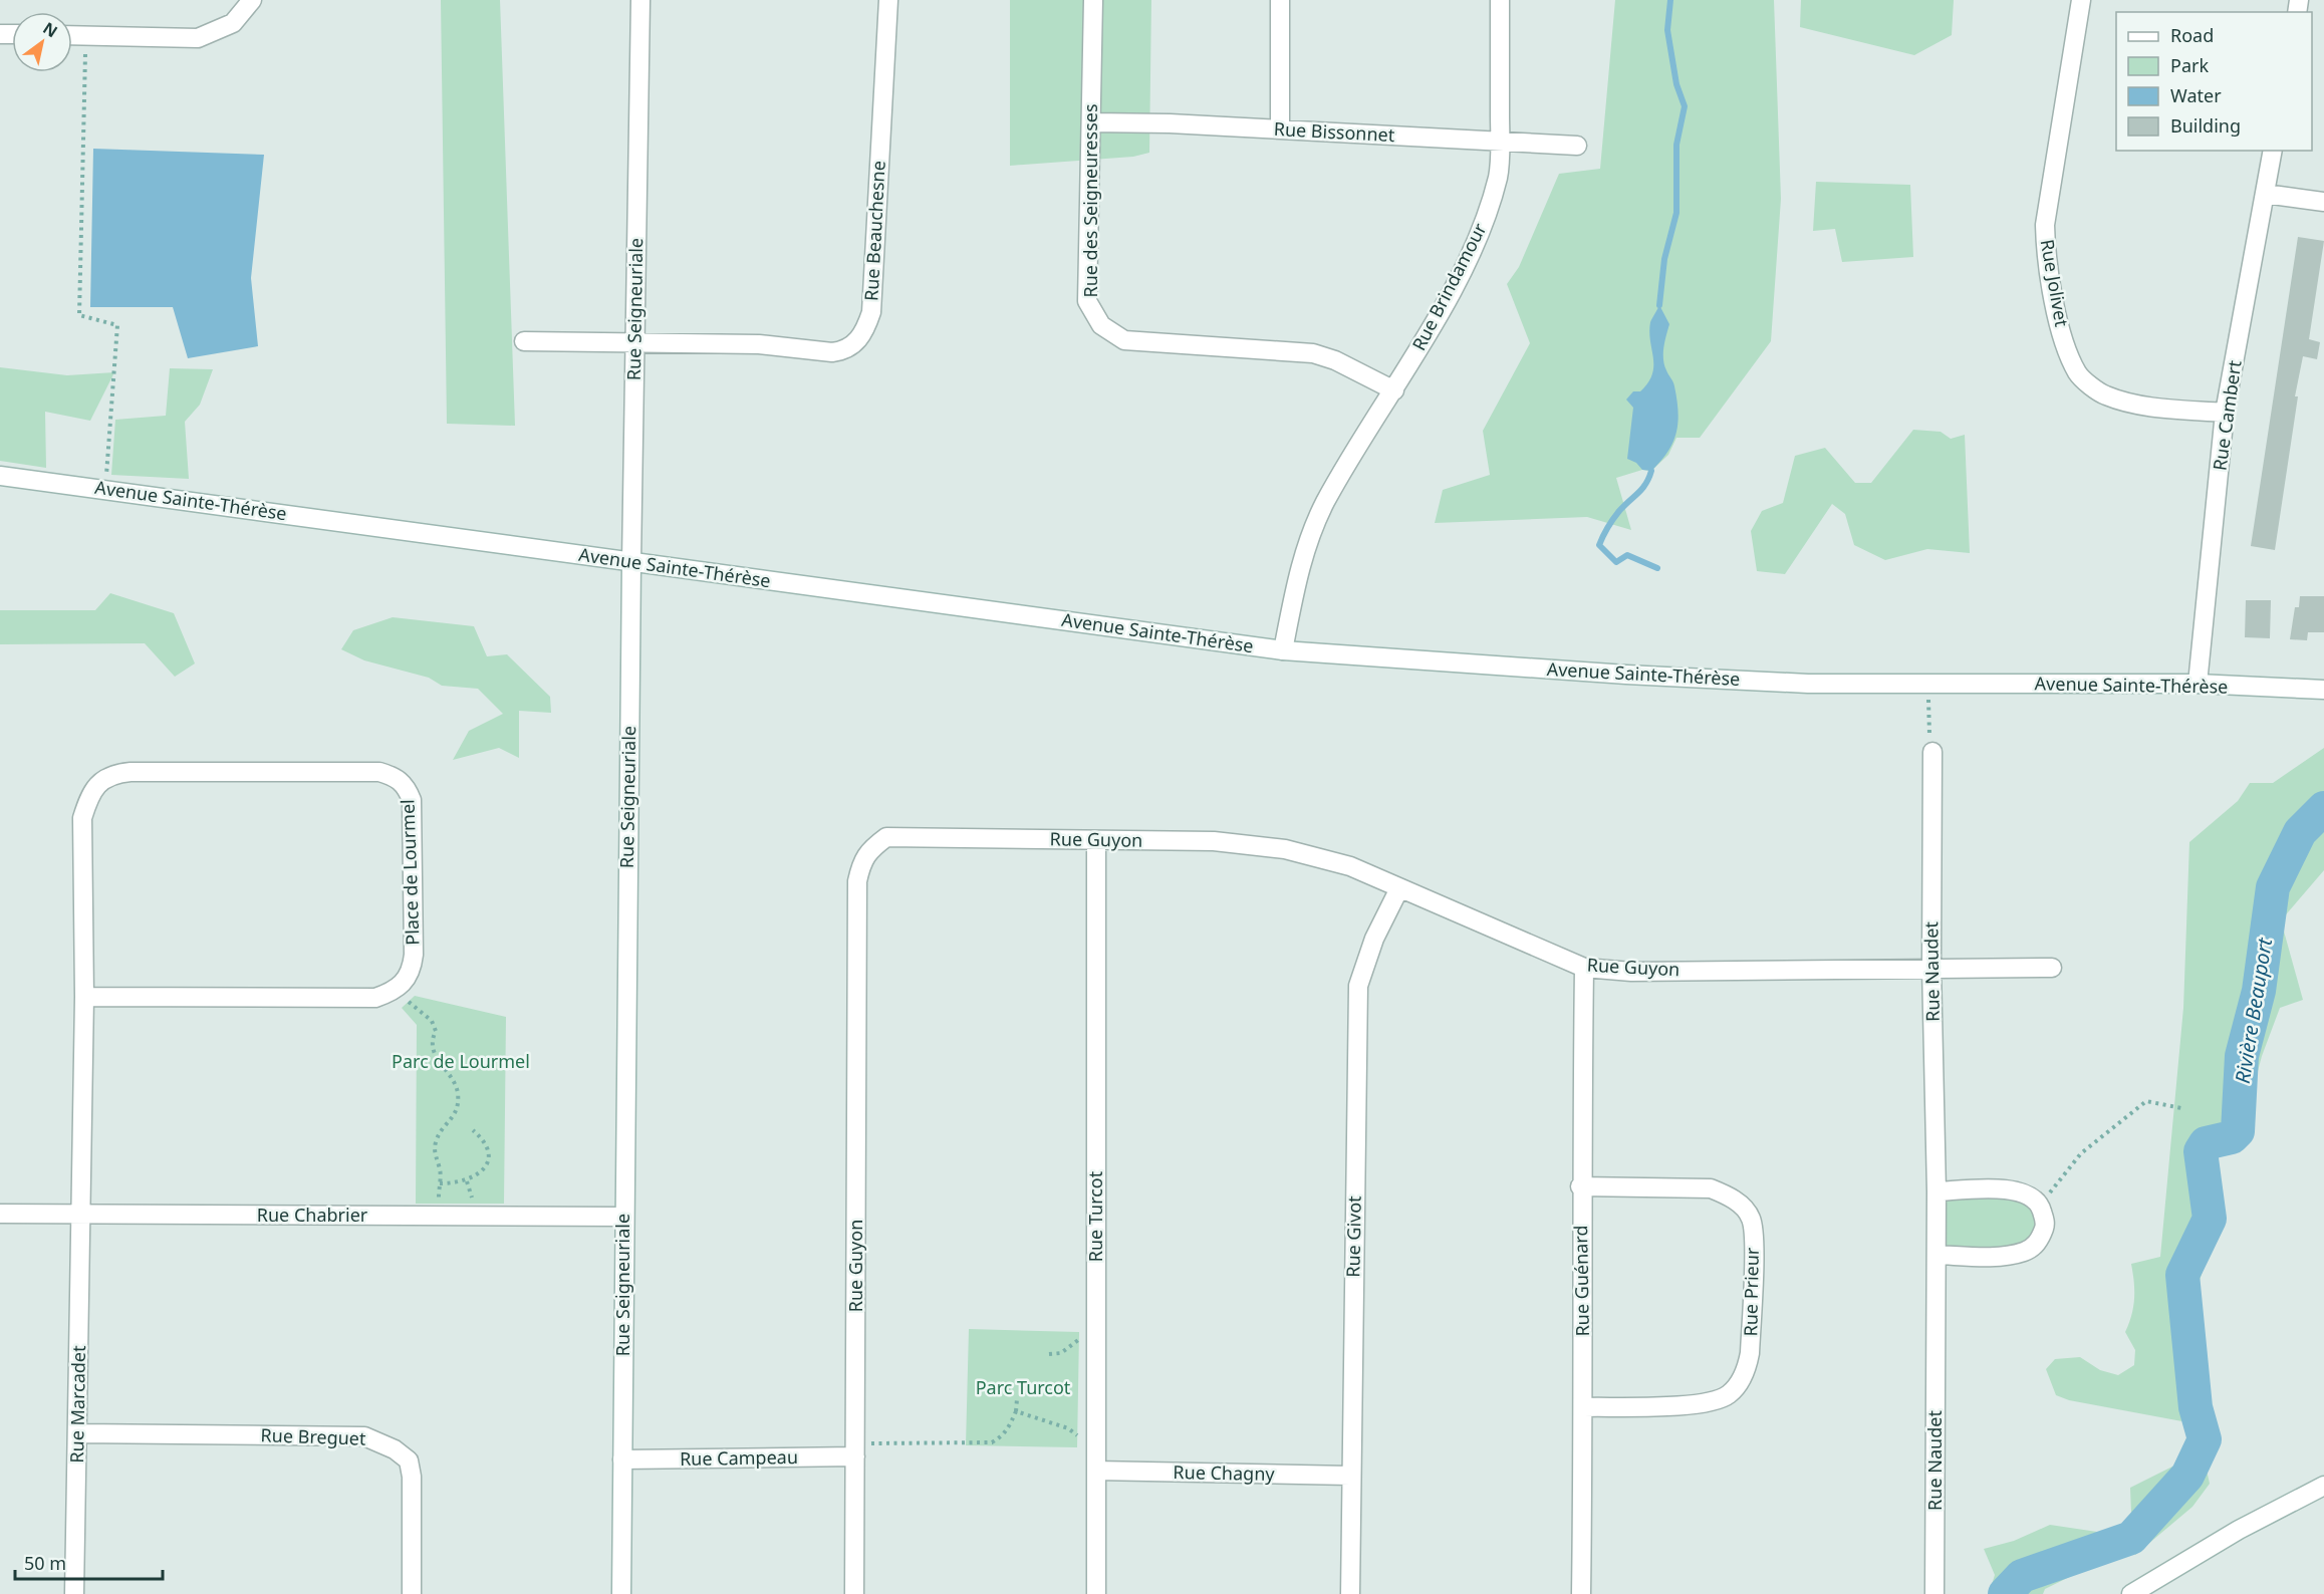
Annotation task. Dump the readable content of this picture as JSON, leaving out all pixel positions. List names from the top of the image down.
{
  "streets": {
    "street": [
      "Rue Bissonnet",
      "Rue des Seigneuresses",
      "Rue Beauchesne",
      "Rue Jolivet",
      "Rue Brindamour",
      "Rue Seigneuriale",
      "Rue Cambert",
      "Avenue Sainte-Thérèse",
      "Rue Guyon",
      "Place de Lourmel",
      "Rue Naudet",
      "Rue Chabrier",
      "Rue Turcot",
      "Rue Givot",
      "Rue Guénard",
      "Rue Prieur",
      "Rue Marcadet",
      "Rue Breguet",
      "Rue Campeau",
      "Rue Chagny"
    ]
  },
  "crossings": [
    ["Rue Bissonnet", "Rue des Seigneuresses"],
    ["Rue Bissonnet", "Rue Brindamour"],
    ["Rue des Seigneuresses", "Rue Brindamour"],
    ["Rue Beauchesne", "Rue Seigneuriale"],
    ["Rue Jolivet", "Rue Cambert"],
    ["Rue Brindamour", "Avenue Sainte-Thérèse"],
    ["Rue Seigneuriale", "Avenue Sainte-Thérèse"],
    ["Rue Seigneuriale", "Rue Chabrier"],
    ["Rue Seigneuriale", "Rue Campeau"],
    ["Rue Cambert", "Avenue Sainte-Thérèse"],
    ["Rue Guyon", "Rue Naudet"],
    ["Rue Guyon", "Rue Turcot"],
    ["Rue Guyon", "Rue Givot"],
    ["Rue Guyon", "Rue Guénard"],
    ["Rue Guyon", "Rue Campeau"],
    ["Place de Lourmel", "Rue Chabrier"],
    ["Place de Lourmel", "Rue Marcadet"],
    ["Rue Chabrier", "Rue Marcadet"],
    ["Rue Turcot", "Rue Chagny"],
    ["Rue Givot", "Rue Chagny"],
    ["Rue Guénard", "Rue Prieur"],
    ["Rue Marcadet", "Rue Breguet"]
  ],
  "water": ["Rivière Beauport"],
  "parks": ["Parc de Lourmel", "Parc Turcot"],
  "legend": [
    "Road",
    "Park",
    "Water",
    "Building"
  ],
  "scale_bar": "50 m",
  "north": "top right"
}
